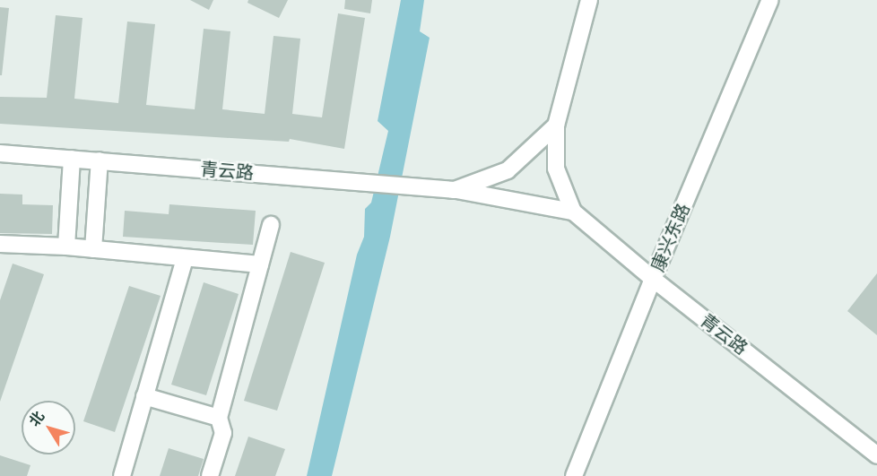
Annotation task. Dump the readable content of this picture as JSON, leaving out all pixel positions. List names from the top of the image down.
{
  "streets": {
    "street": ["青云路", "康兴东路"]
  },
  "crossings": [
    ["青云路", "康兴东路"]
  ],
  "north": "top left"
}
